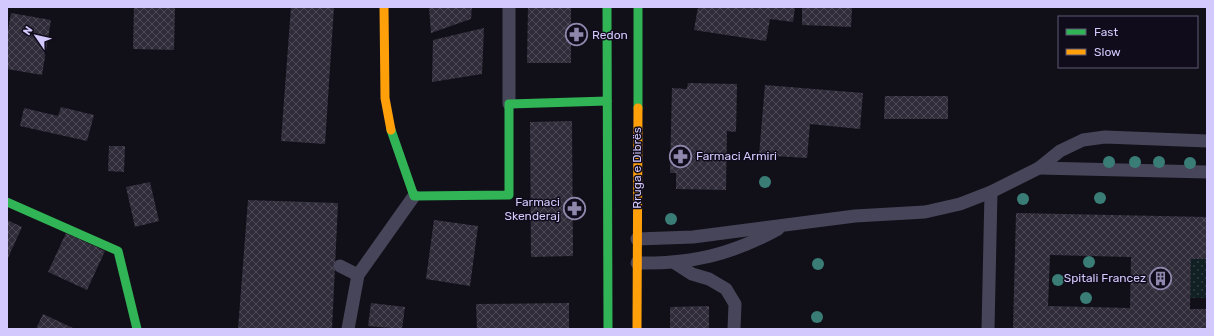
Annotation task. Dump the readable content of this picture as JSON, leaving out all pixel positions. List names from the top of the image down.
{
  "streets": {
    "street": ["Rruga e Dibrës"]
  },
  "places": {
    "pharmacy": ["Redon", "Farmaci Armiri", "Farmaci Skenderaj"],
    "building": ["Spitali Francez"]
  },
  "legend": ["Fast", "Slow"],
  "north": "top left"
}
